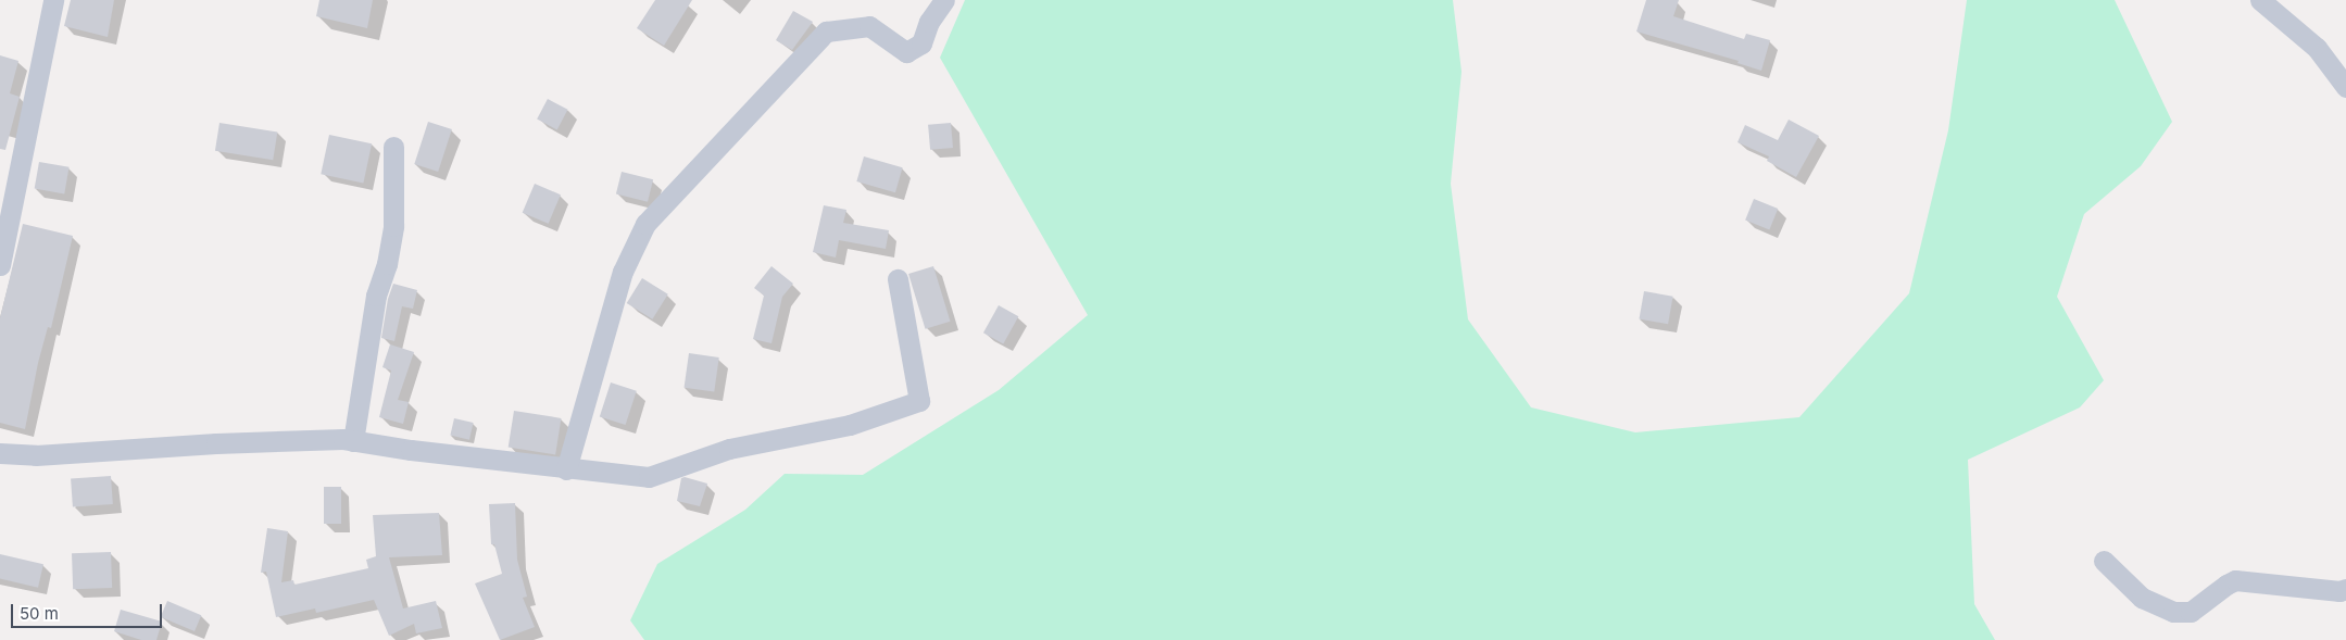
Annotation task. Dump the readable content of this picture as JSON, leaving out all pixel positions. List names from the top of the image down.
{
  "scale_bar": "50 m"
}
